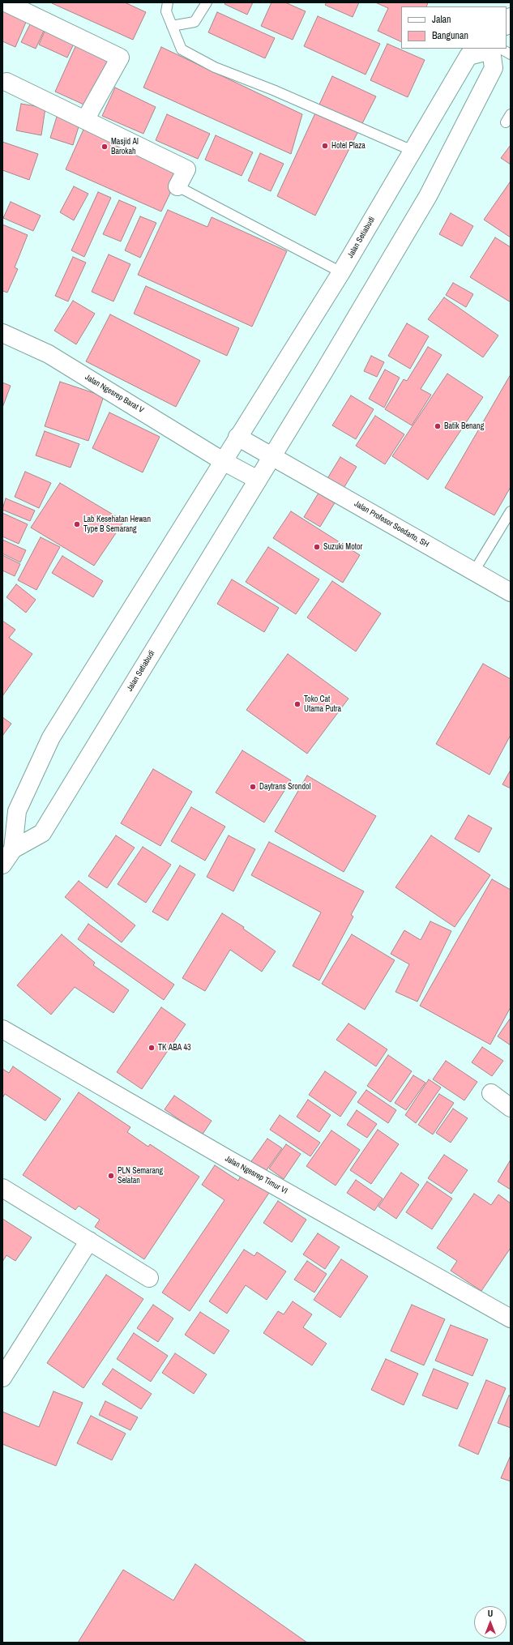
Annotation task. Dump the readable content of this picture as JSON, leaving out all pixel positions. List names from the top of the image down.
{
  "streets": {
    "main road": [
      "Jalan Setiabudi",
      "Jalan Ngesrep Barat V",
      "Jalan Profesor Soedarto, SH",
      "Jalan Ngesrep Timur VI"
    ]
  },
  "crossings": [
    ["Jalan Setiabudi", "Jalan Ngesrep Barat V"],
    ["Jalan Setiabudi", "Jalan Profesor Soedarto, SH"]
  ],
  "places": [
    "Hotel Plaza",
    "Masjid Al Barokah",
    "Batik Benang",
    "Lab Kesehatan Hewan Type B Semarang",
    "Suzuki Motor",
    "Toko Cat Utama Putra",
    "Daytrans Srondol",
    "TK ABA 43",
    "PLN Semarang Selatan"
  ],
  "legend": ["Jalan", "Bangunan"],
  "north": "top"
}
